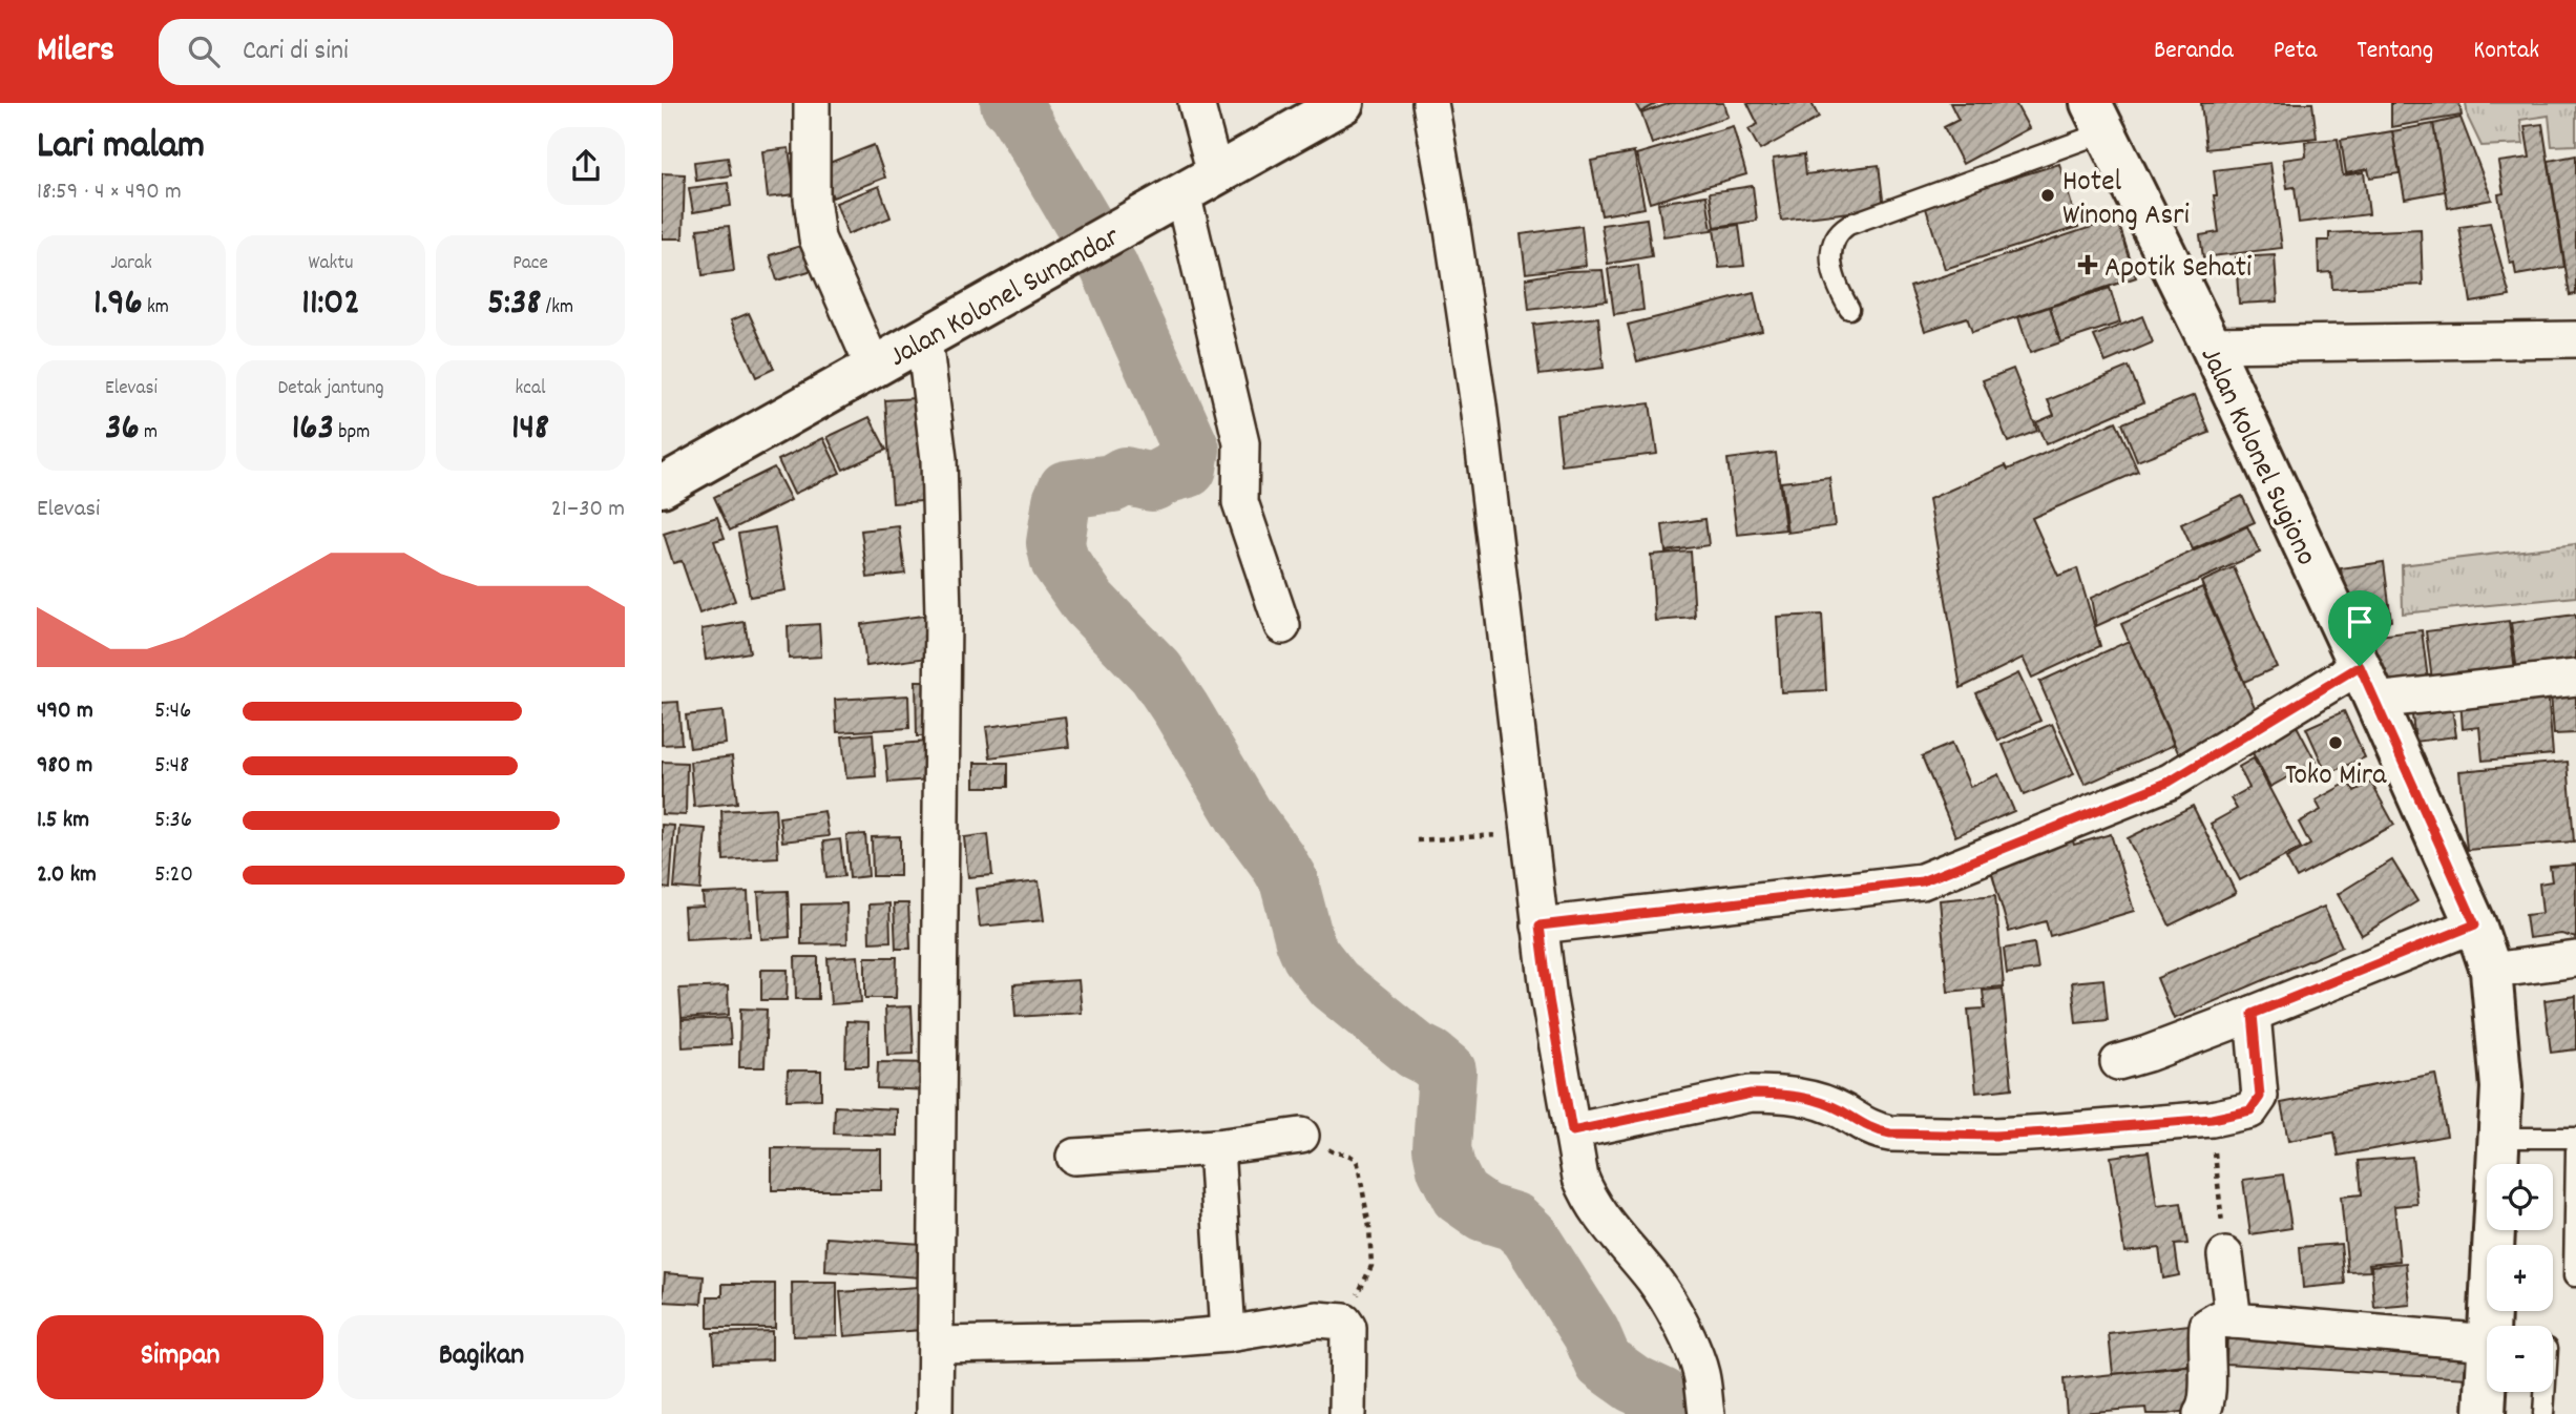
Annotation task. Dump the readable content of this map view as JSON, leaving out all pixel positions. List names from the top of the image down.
{
  "streets": {
    "main road": ["Jalan Kolonel Sunandar", "Jalan Kolonel Sugiono"]
  },
  "places": {
    "other": ["Hotel Winong Asri", "Toko Mira"],
    "health": ["Apotik Sehati"]
  },
  "page": {
    "header": "Milers",
    "search": "Cari di sini",
    "nav": [
      "Beranda",
      "Peta",
      "Tentang",
      "Kontak"
    ],
    "heading": ["Lari malam", "18:59 · 4 × 490 m"],
    "stats": [
      ["Jarak", "1.96 km"],
      ["Waktu", "11:02"],
      ["Pace", "5:38 /km"],
      ["Elevasi", "36 m"],
      ["Detak jantung", "163 bpm"],
      ["kcal", "148"]
    ],
    "chart": ["Elevasi", "21–30 m"],
    "list": [
      {
        "name": "490 m",
        "note": "5:46"
      },
      {
        "name": "980 m",
        "note": "5:48"
      },
      {
        "name": "1.5 km",
        "note": "5:36"
      },
      {
        "name": "2.0 km",
        "note": "5:20"
      }
    ],
    "map_buttons": ["+", "−"],
    "buttons": ["Simpan", "Bagikan"]
  }
}
